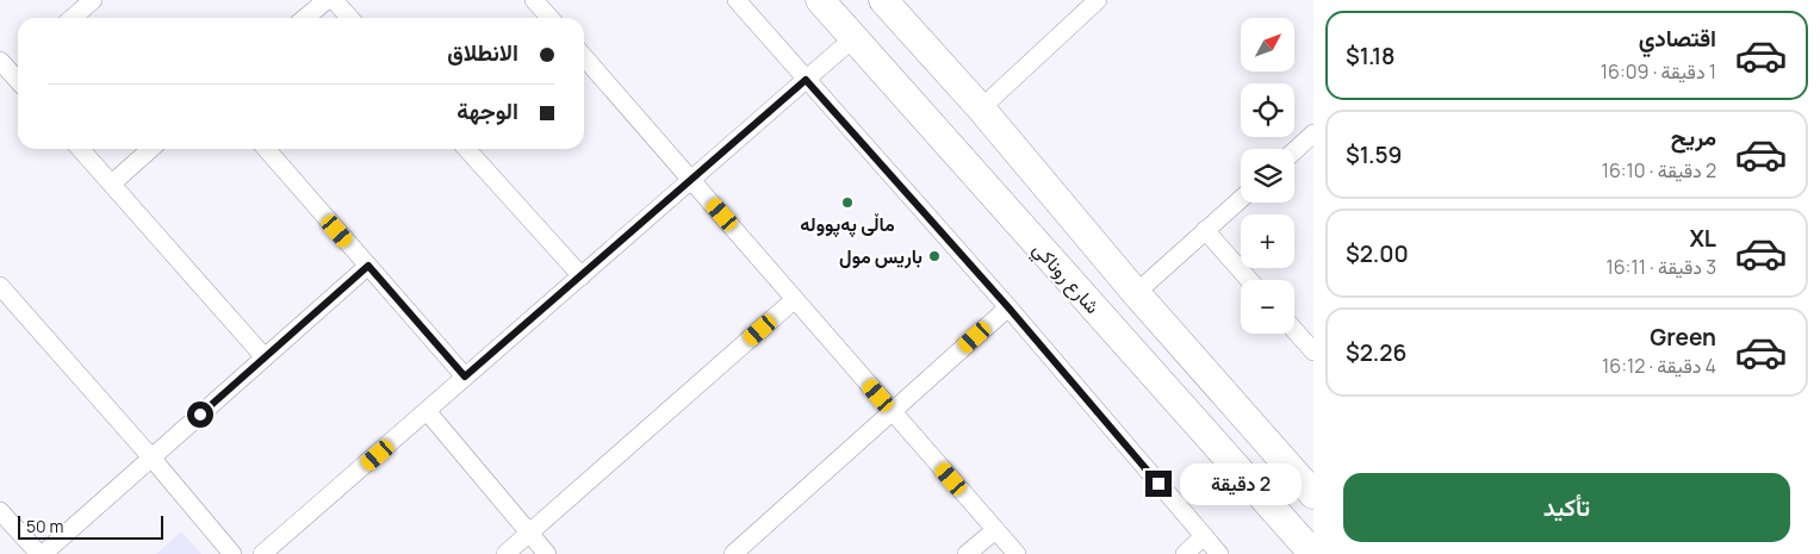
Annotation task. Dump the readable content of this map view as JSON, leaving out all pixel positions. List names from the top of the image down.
{
  "streets": {
    "main road": ["شارع روناكي"]
  },
  "places": ["ماڵی پەپوولە", "باريس مول"],
  "scale_bar": "50 m",
  "north": "top right",
  "page": {
    "list": [
      {
        "name": "اقتصادي",
        "note": "1 دقيقة · 16:09",
        "value": "$1.18"
      },
      {
        "name": "مريح",
        "note": "2 دقيقة · 16:10",
        "value": "$1.59"
      },
      {
        "name": "XL",
        "note": "3 دقيقة · 16:11",
        "value": "$2.00"
      },
      {
        "name": "Green",
        "note": "4 دقيقة · 16:12",
        "value": "$2.26"
      }
    ],
    "map_buttons": ["+", "−"],
    "banner": ["الانطلاق", "الوجهة"],
    "buttons": "تأكيد",
    "bubble": "2 دقيقة",
    "scale": "50 m"
  }
}
